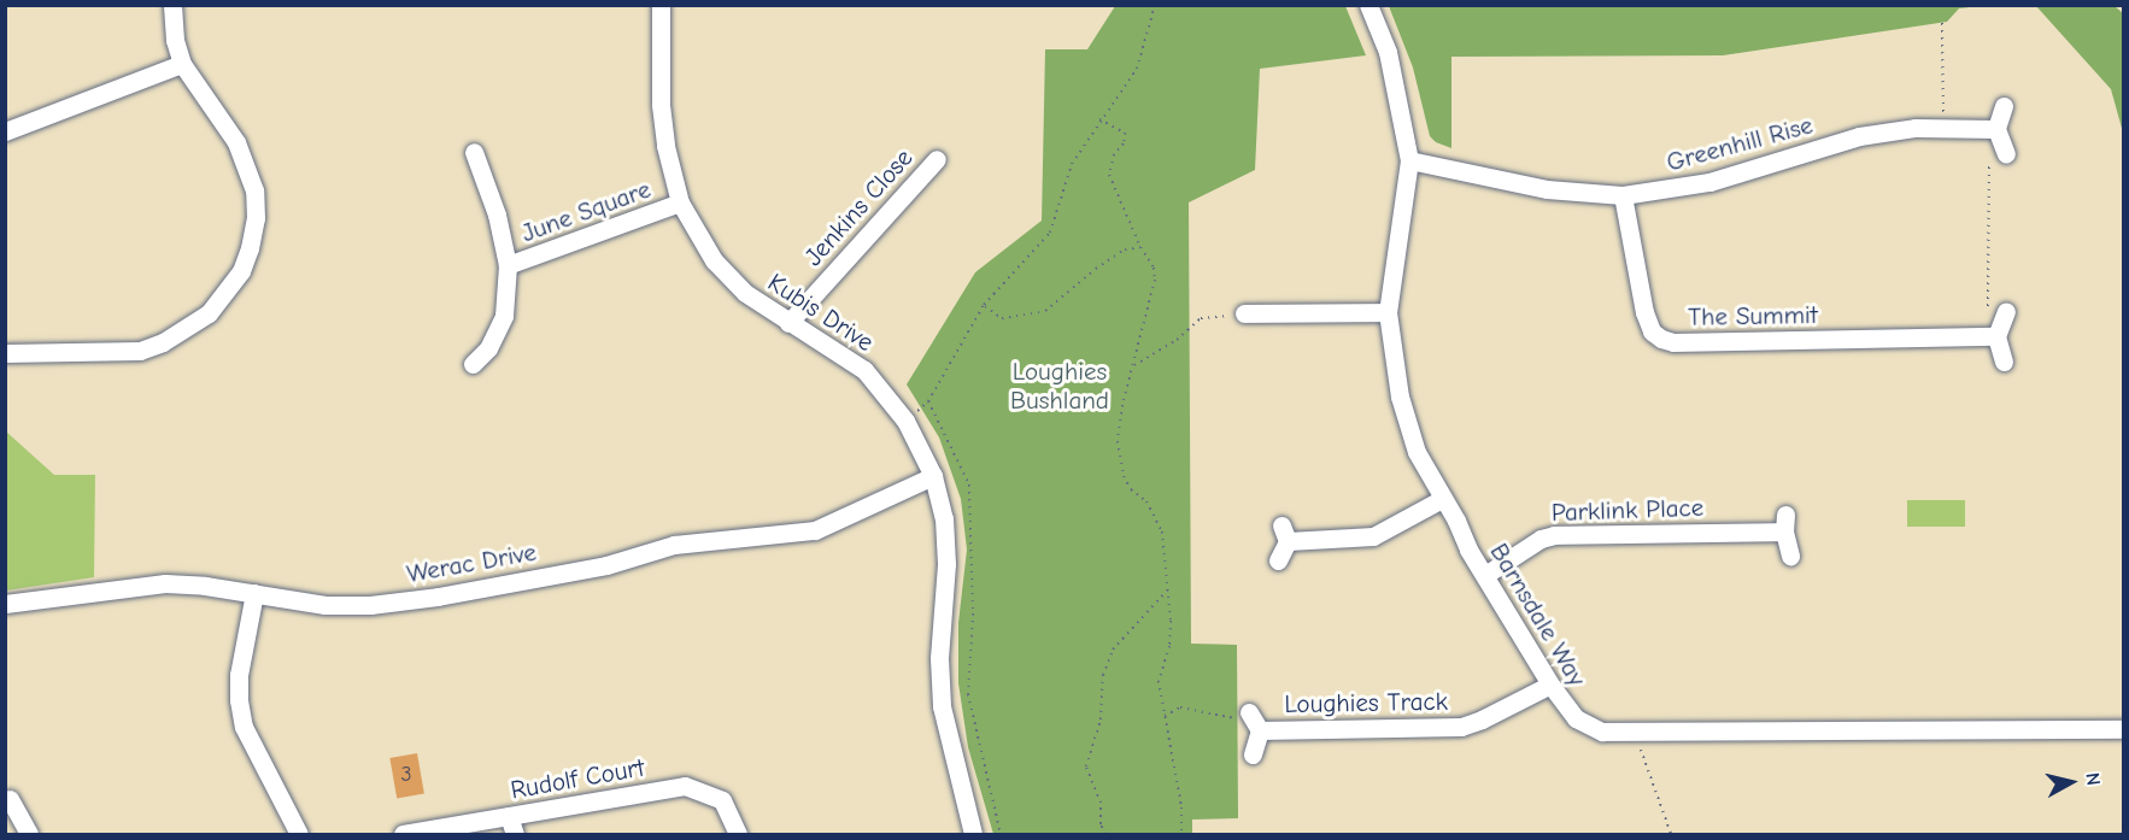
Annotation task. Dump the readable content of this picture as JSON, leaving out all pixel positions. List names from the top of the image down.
{
  "streets": {
    "street": [
      "Greenhill Rise",
      "Jenkins Close",
      "June Square",
      "Kubis Drive",
      "The Summit",
      "Parklink Place",
      "Werac Drive",
      "Barnsdale Way",
      "Loughies Track",
      "Rudolf Court"
    ]
  },
  "crossings": [
    ["Greenhill Rise", "The Summit"],
    ["Greenhill Rise", "Barnsdale Way"],
    ["Jenkins Close", "Kubis Drive"],
    ["June Square", "Kubis Drive"],
    ["Kubis Drive", "Werac Drive"],
    ["Parklink Place", "Barnsdale Way"],
    ["Barnsdale Way", "Loughies Track"]
  ],
  "parks": ["Loughies Bushland"],
  "house_numbers": ["3"],
  "north": "right"
}
